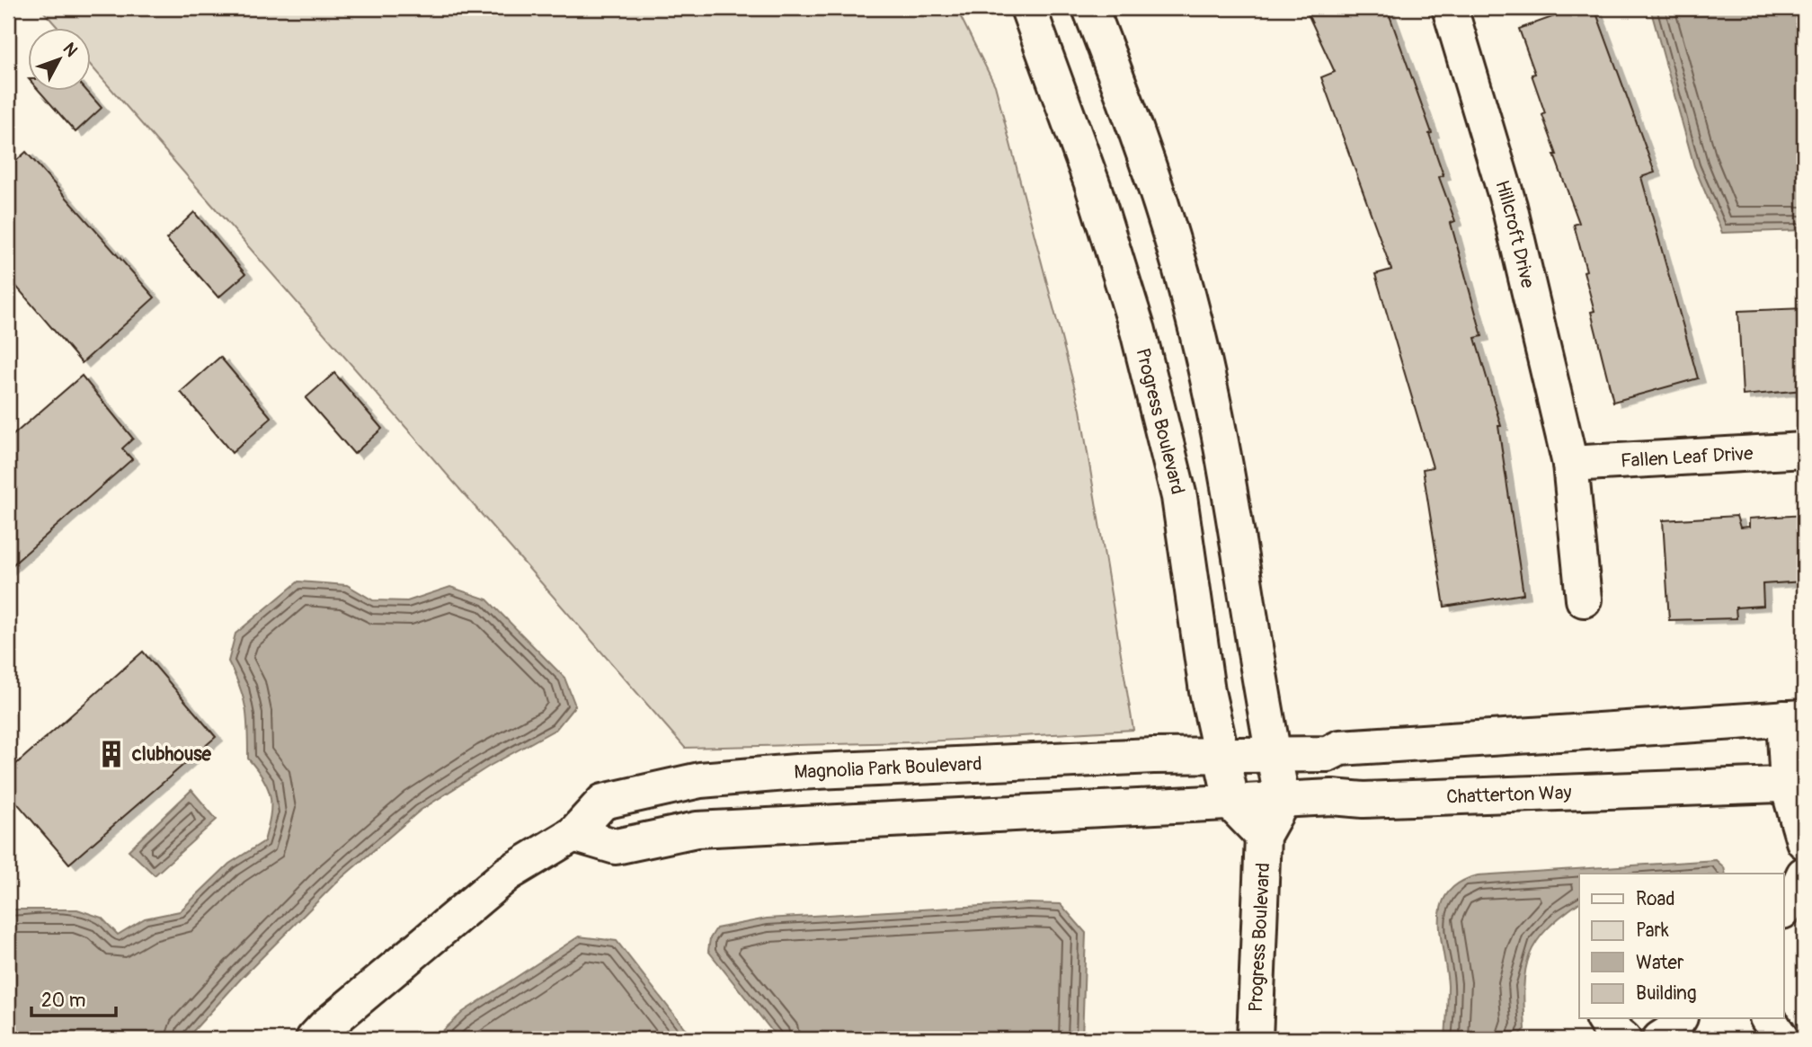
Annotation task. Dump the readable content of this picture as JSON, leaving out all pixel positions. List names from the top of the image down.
{
  "streets": {
    "street": [
      "Hillcroft Drive",
      "Progress Boulevard",
      "Fallen Leaf Drive",
      "Magnolia Park Boulevard",
      "Chatterton Way"
    ]
  },
  "crossings": [
    ["Hillcroft Drive", "Fallen Leaf Drive"],
    ["Progress Boulevard", "Magnolia Park Boulevard"],
    ["Progress Boulevard", "Chatterton Way"]
  ],
  "places": {
    "building": ["clubhouse"]
  },
  "legend": [
    "Road",
    "Park",
    "Water",
    "Building"
  ],
  "scale_bar": "20 m",
  "north": "top right"
}
